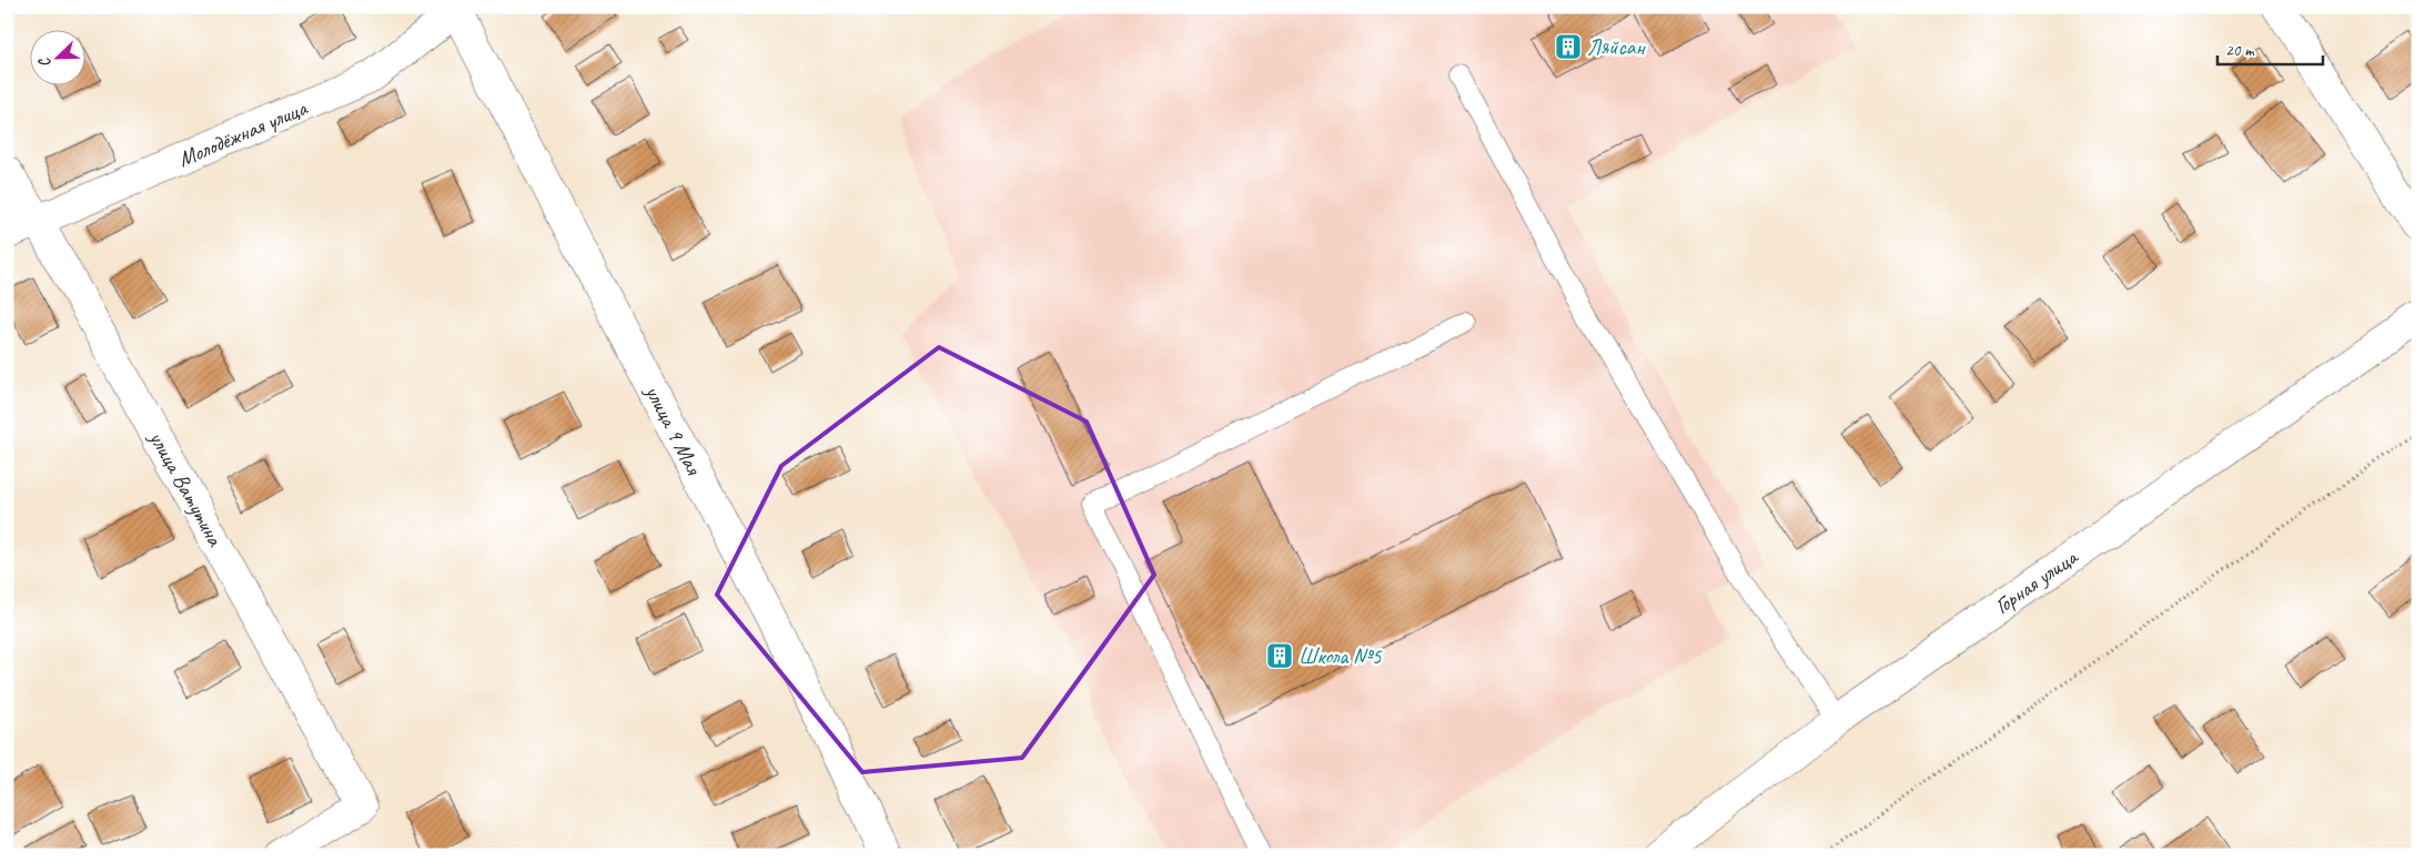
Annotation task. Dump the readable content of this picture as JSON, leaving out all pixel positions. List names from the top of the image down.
{
  "streets": {
    "street": [
      "Молодёжная улица",
      "улица 9 Мая",
      "улица Ватутина",
      "Горная улица"
    ]
  },
  "crossings": [
    ["Молодёжная улица", "улица 9 Мая"],
    ["Молодёжная улица", "улица Ватутина"]
  ],
  "places": {
    "building": ["Ляйсан", "Школа №5"]
  },
  "scale_bar": "20 m",
  "north": "bottom left"
}
